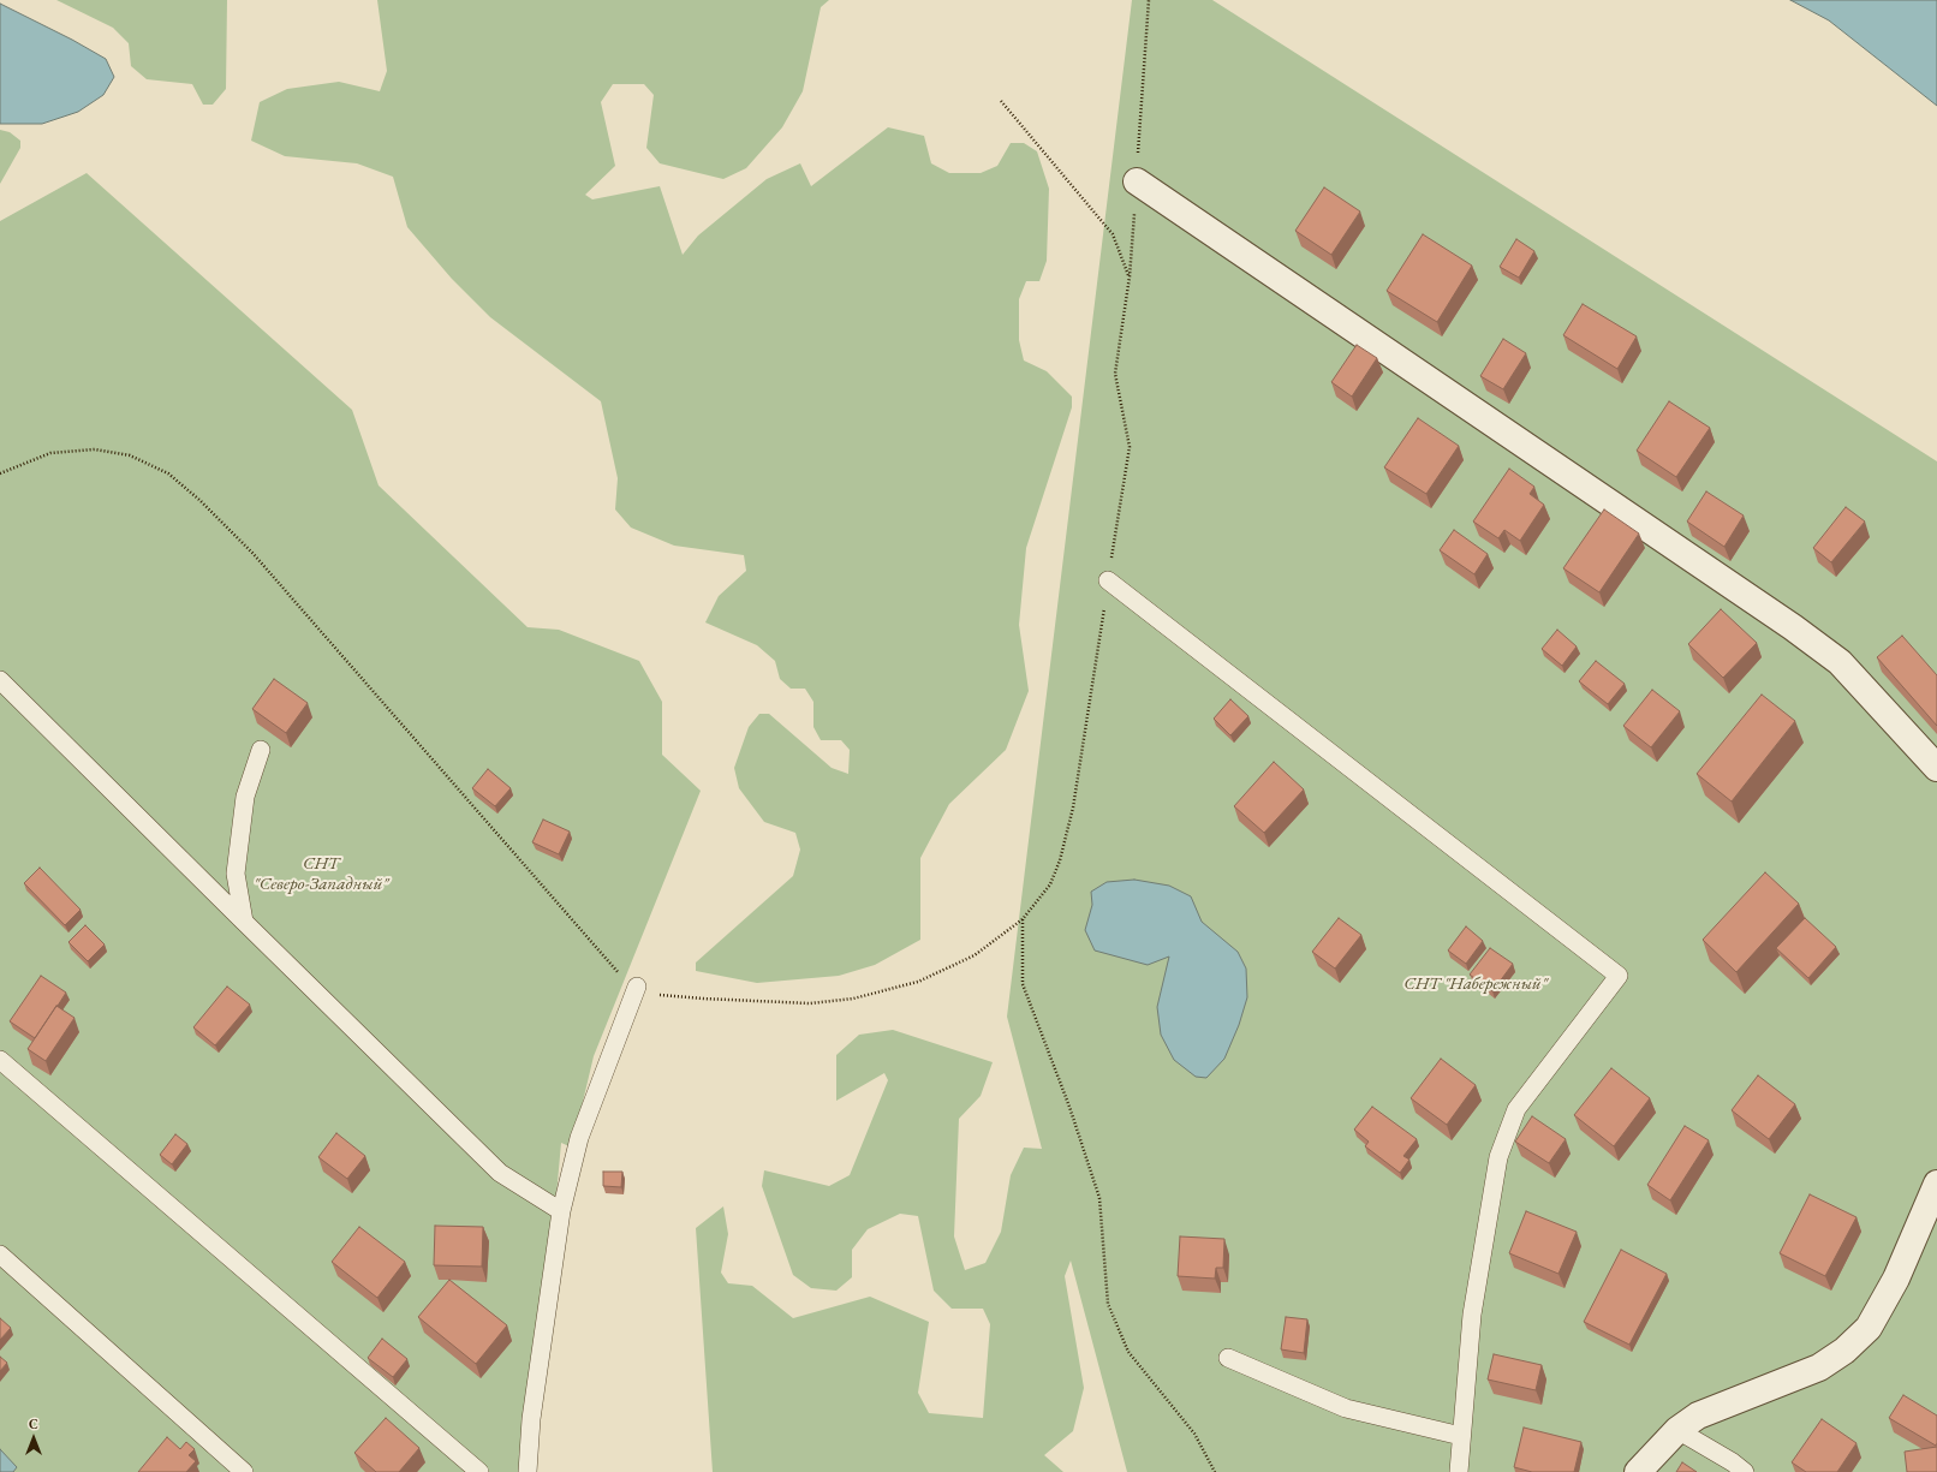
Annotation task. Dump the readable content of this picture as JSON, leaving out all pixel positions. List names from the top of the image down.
{
  "parks": ["СНТ \"Северо-Западный\"", "СНТ \"Набережный\""],
  "north": "top"
}
